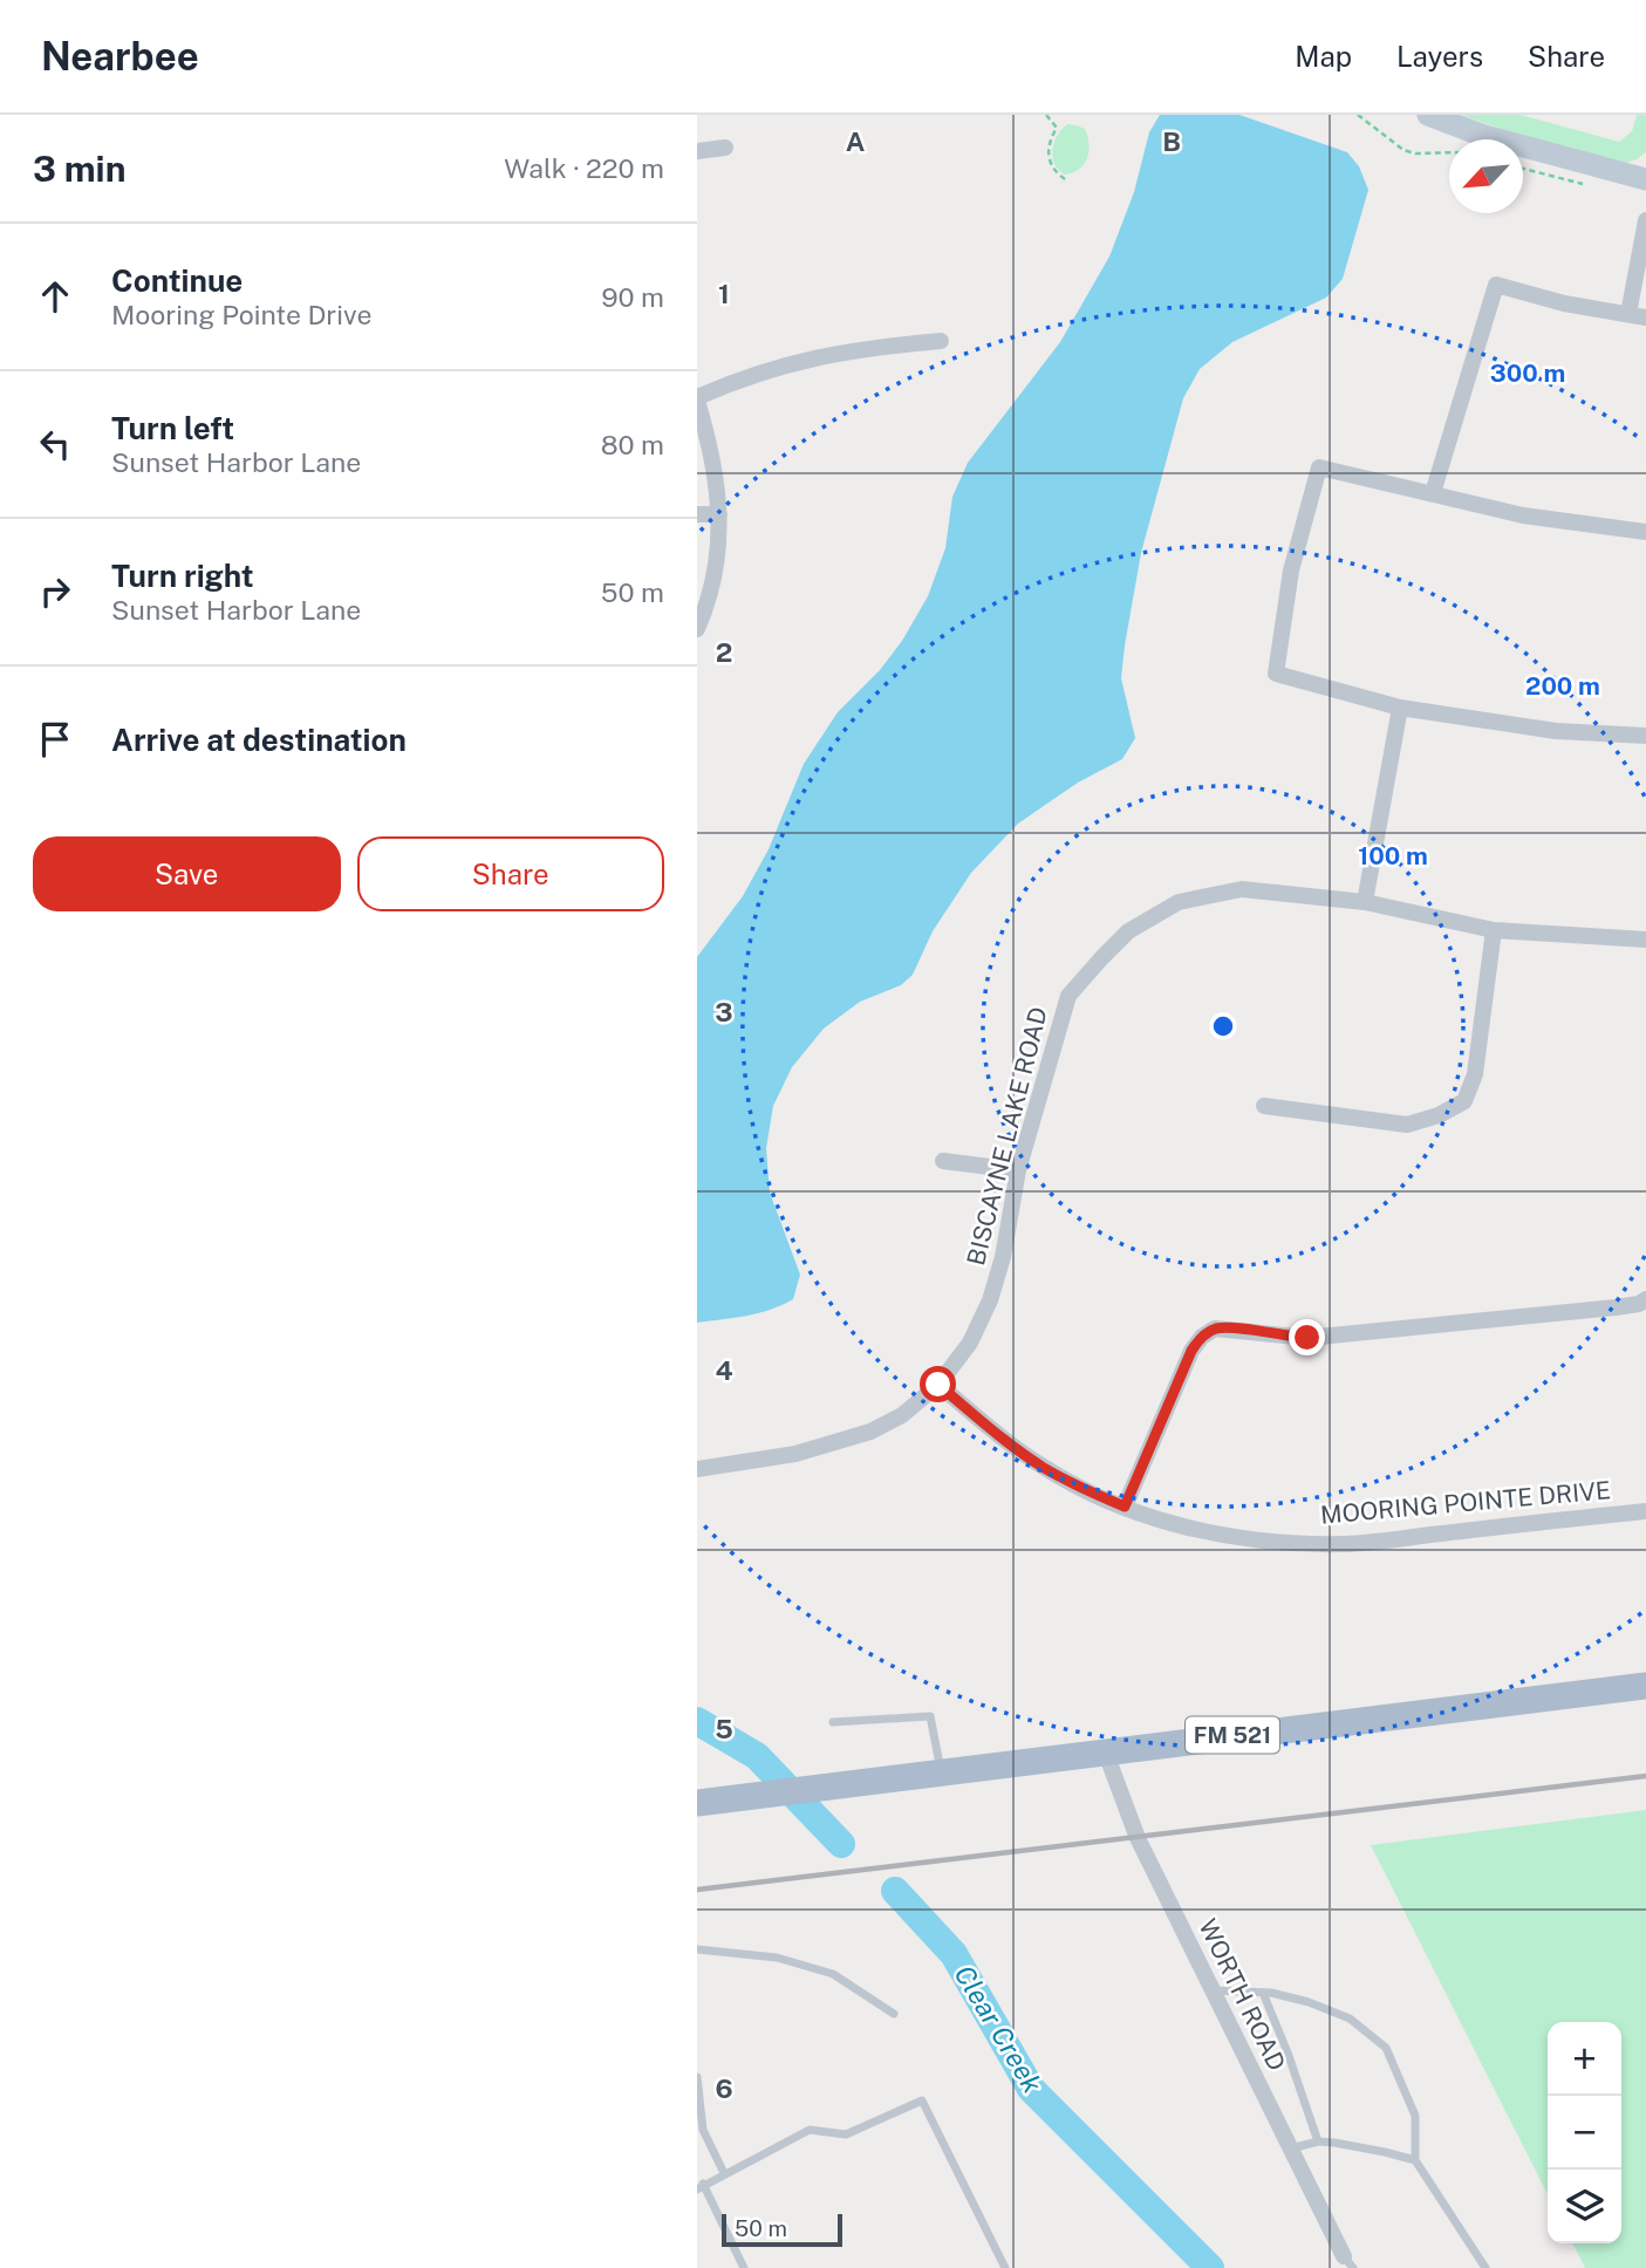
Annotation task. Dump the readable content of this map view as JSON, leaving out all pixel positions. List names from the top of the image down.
{
  "streets": {
    "main road": ["FM 521"],
    "street": ["BISCAYNE LAKE ROAD", "MOORING POINTE DRIVE", "WORTH ROAD"]
  },
  "crossings": [
    ["BISCAYNE LAKE ROAD", "MOORING POINTE DRIVE"],
    ["FM 521", "WORTH ROAD"]
  ],
  "water": ["Clear Creek"],
  "scale_bar": "50 m",
  "north": "bottom left",
  "page": {
    "header": "Nearbee",
    "nav": ["Map", "Layers", "Share"],
    "heading": ["3 min", "Walk · 220 m"],
    "list": [
      ["Continue", "Mooring Pointe Drive", "90 m"],
      ["Turn left", "Sunset Harbor Lane", "80 m"],
      ["Turn right", "Sunset Harbor Lane", "50 m"],
      "Arrive at destination"
    ],
    "buttons": ["Save", "Share"],
    "map_buttons": ["+", "−"],
    "scale": "50 m"
  },
  "grid": {
    "columns": ["A", "B"],
    "rows": [
      "1",
      "2",
      "3",
      "4",
      "5",
      "6"
    ]
  },
  "rings": ["300 m", "200 m", "100 m"]
}
